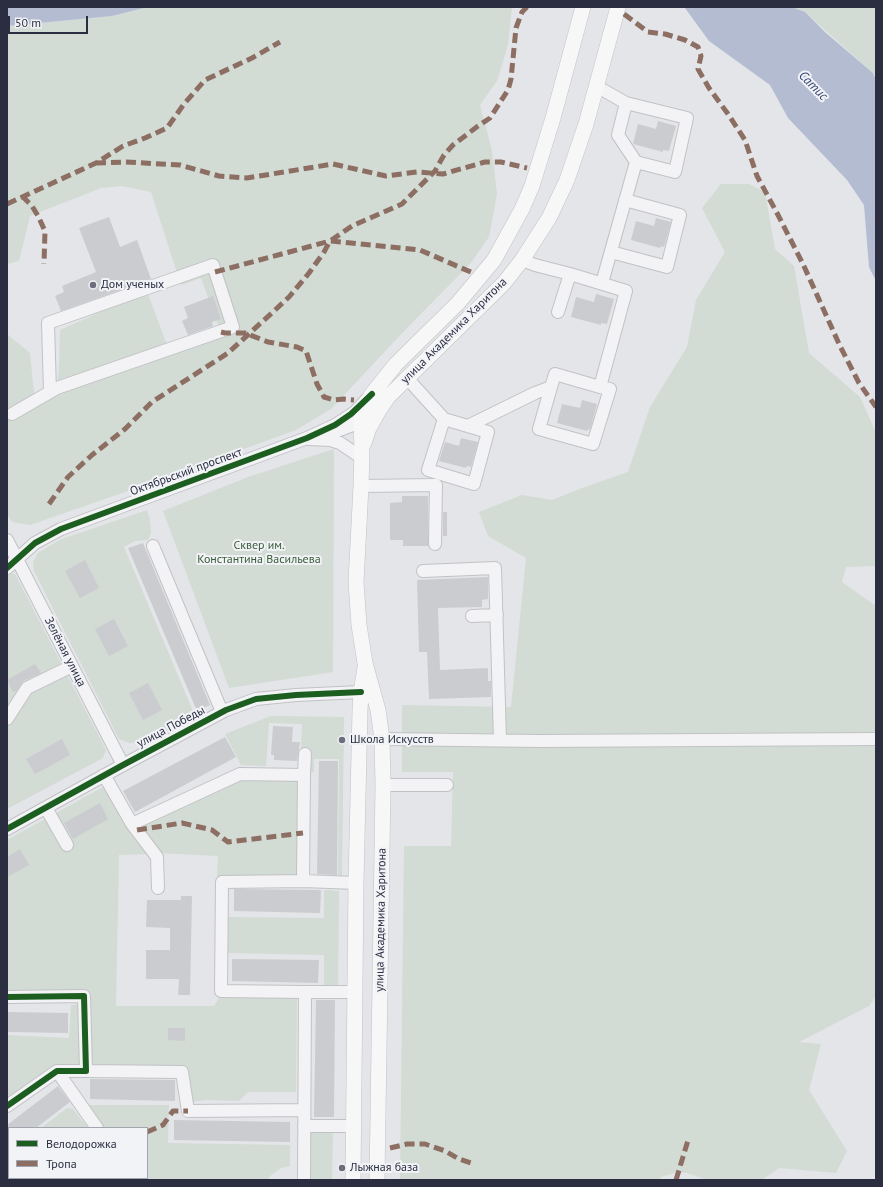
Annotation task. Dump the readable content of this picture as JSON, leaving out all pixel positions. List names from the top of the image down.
{
  "streets": {
    "main road": ["улица Академика Харитона"],
    "street": ["Октябрьский проспект", "Зелёная улица", "улица Победы"]
  },
  "crossings": [
    ["улица Академика Харитона", "Октябрьский проспект"],
    ["улица Академика Харитона", "улица Победы"],
    ["Октябрьский проспект", "Зелёная улица"],
    ["Зелёная улица", "улица Победы"]
  ],
  "water": ["Сатис"],
  "parks": ["Сквер им. Константина Васильева"],
  "places": ["Дом ученых", "Школа Искусств", "Лыжная база"],
  "legend": ["Велодорожка", "Тропа"],
  "scale_bar": "50 m"
}
